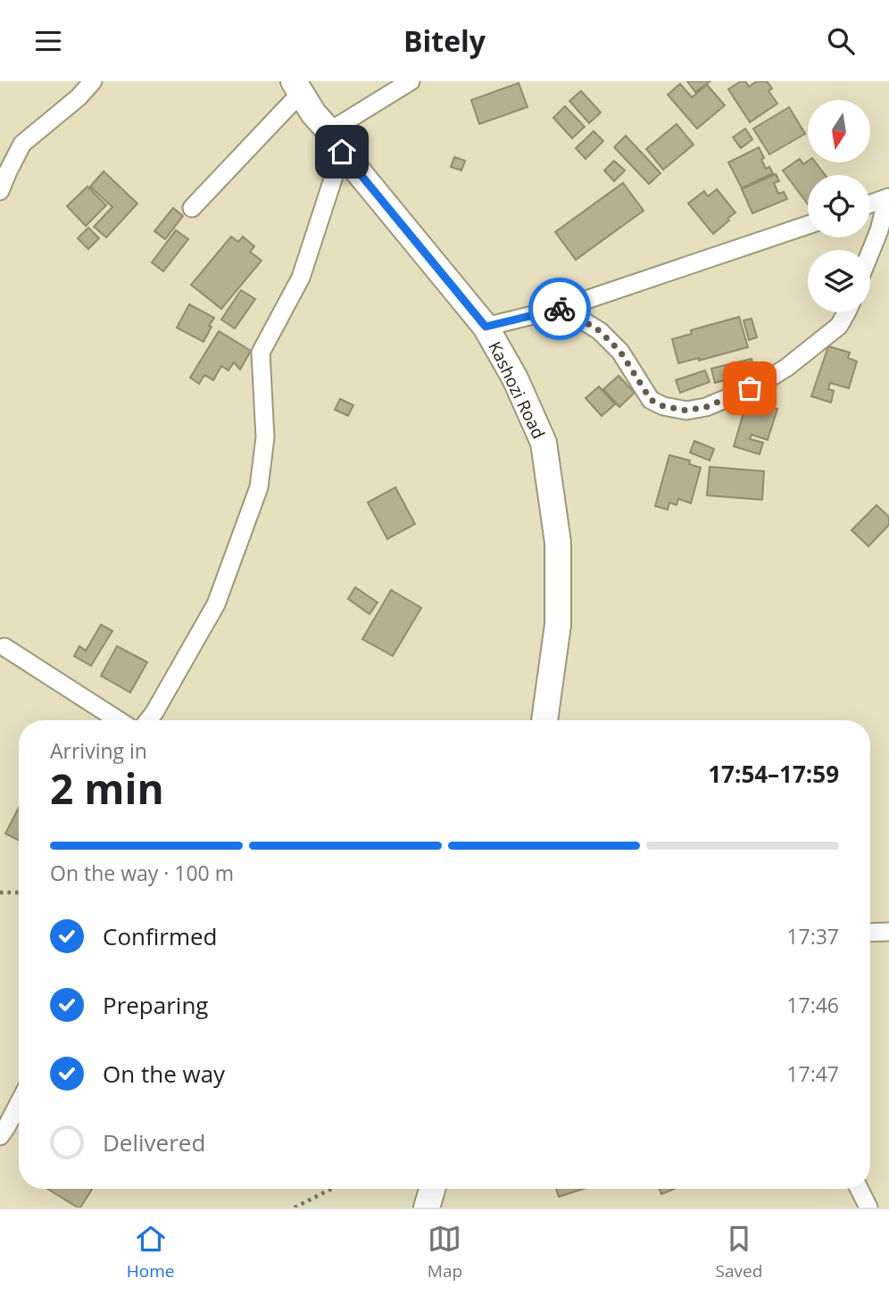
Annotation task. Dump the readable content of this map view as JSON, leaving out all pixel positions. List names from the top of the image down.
{
  "streets": {
    "main road": ["Kashozi Road"]
  },
  "north": "bottom",
  "page": {
    "header": "Bitely",
    "heading": ["2 min", "Arriving in", "17:54–17:59"],
    "bar": "On the way · 100 m",
    "list": [
      ["Confirmed", "17:37"],
      ["Preparing", "17:46"],
      ["On the way", "17:47"],
      "Delivered"
    ],
    "tabs": ["Home", "Map", "Saved"]
  }
}
